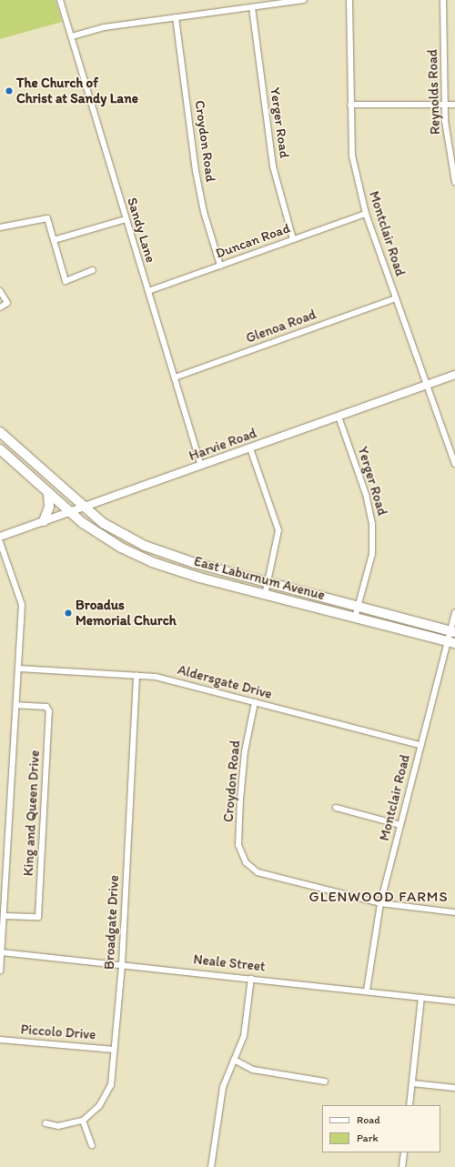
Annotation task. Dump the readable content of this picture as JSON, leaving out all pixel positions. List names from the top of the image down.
{
  "streets": {
    "main road": ["East Laburnum Avenue"],
    "street": [
      "Reynolds Road",
      "Yerger Road",
      "Croydon Road",
      "Sandy Lane",
      "Montclair Road",
      "Duncan Road",
      "Glenoa Road",
      "Harvie Road",
      "Aldersgate Drive",
      "King and Queen Drive",
      "Broadgate Drive",
      "Neale Street",
      "Piccolo Drive"
    ]
  },
  "crossings": [
    ["Yerger Road", "Duncan Road"],
    ["Yerger Road", "Harvie Road"],
    ["Yerger Road", "East Laburnum Avenue"],
    ["Croydon Road", "Montclair Road"],
    ["Croydon Road", "Duncan Road"],
    ["Croydon Road", "Aldersgate Drive"],
    ["Sandy Lane", "Duncan Road"],
    ["Sandy Lane", "Glenoa Road"],
    ["Sandy Lane", "Harvie Road"],
    ["Montclair Road", "Duncan Road"],
    ["Montclair Road", "Glenoa Road"],
    ["Montclair Road", "Harvie Road"],
    ["Montclair Road", "East Laburnum Avenue"],
    ["Montclair Road", "Aldersgate Drive"],
    ["Montclair Road", "Neale Street"],
    ["Harvie Road", "East Laburnum Avenue"],
    ["Aldersgate Drive", "Broadgate Drive"],
    ["Broadgate Drive", "Neale Street"],
    ["Broadgate Drive", "Piccolo Drive"]
  ],
  "districts": ["GLENWOOD FARMS"],
  "places": ["The Church of Christ at Sandy Lane", "Broadus Memorial Church"],
  "legend": ["Road", "Park"]
}
